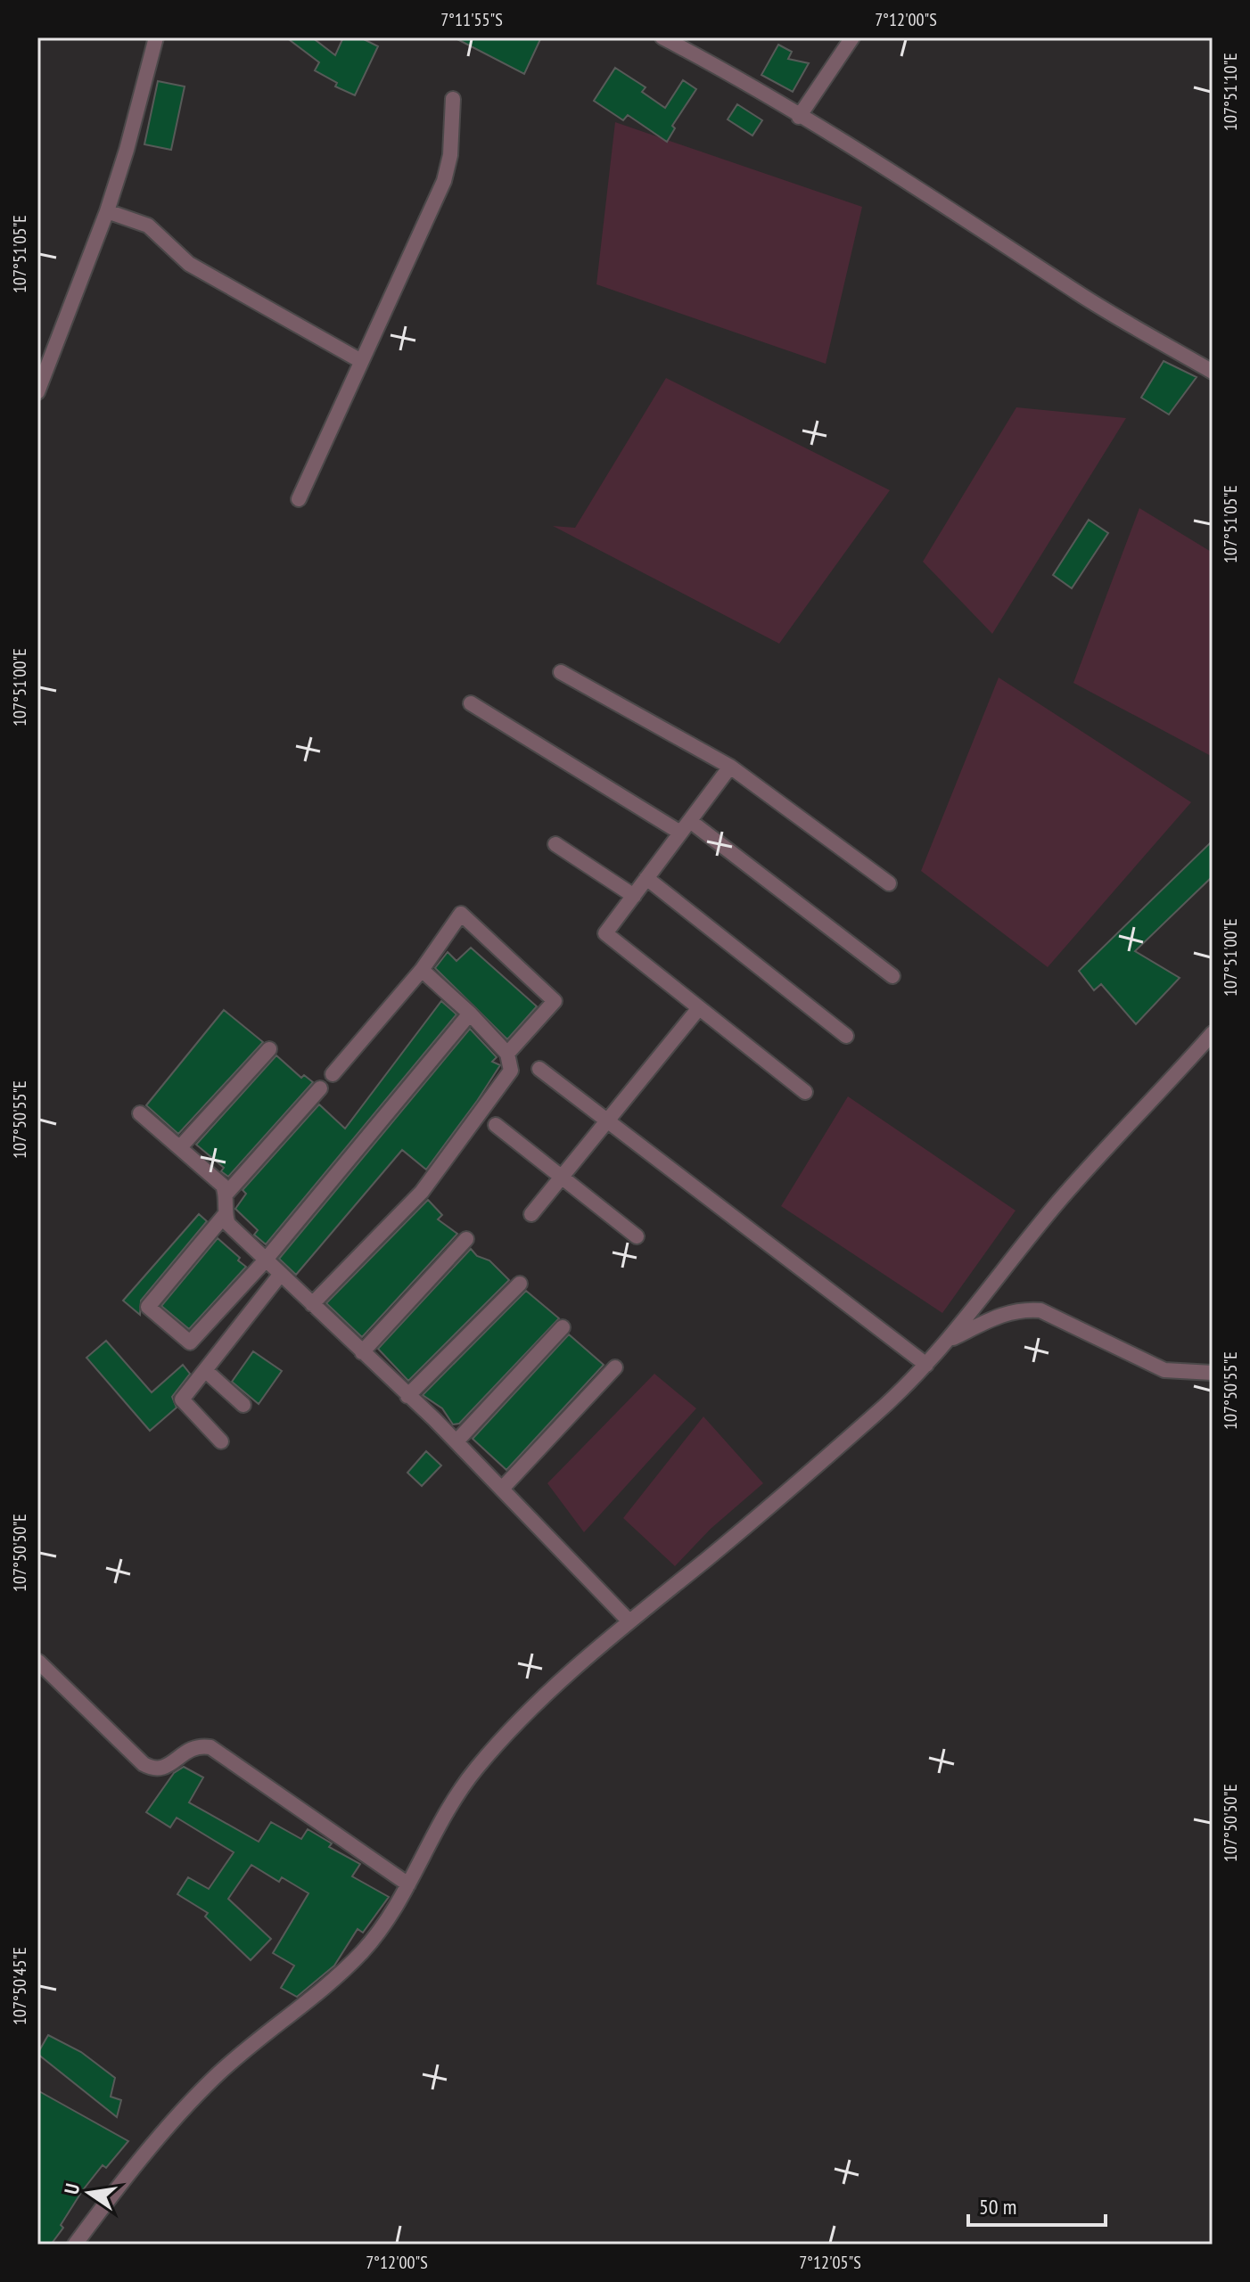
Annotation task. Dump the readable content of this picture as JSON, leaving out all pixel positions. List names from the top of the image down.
{
  "scale_bar": "50 m",
  "north": "left",
  "coordinates": [
    "7°11'55\"S",
    "7°12'00\"S",
    "107°51'10\"E",
    "107°51'05\"E",
    "107°51'00\"E",
    "107°50'55\"E",
    "107°50'50\"E",
    "107°50'45\"E",
    "7°12'05\"S"
  ]
}
